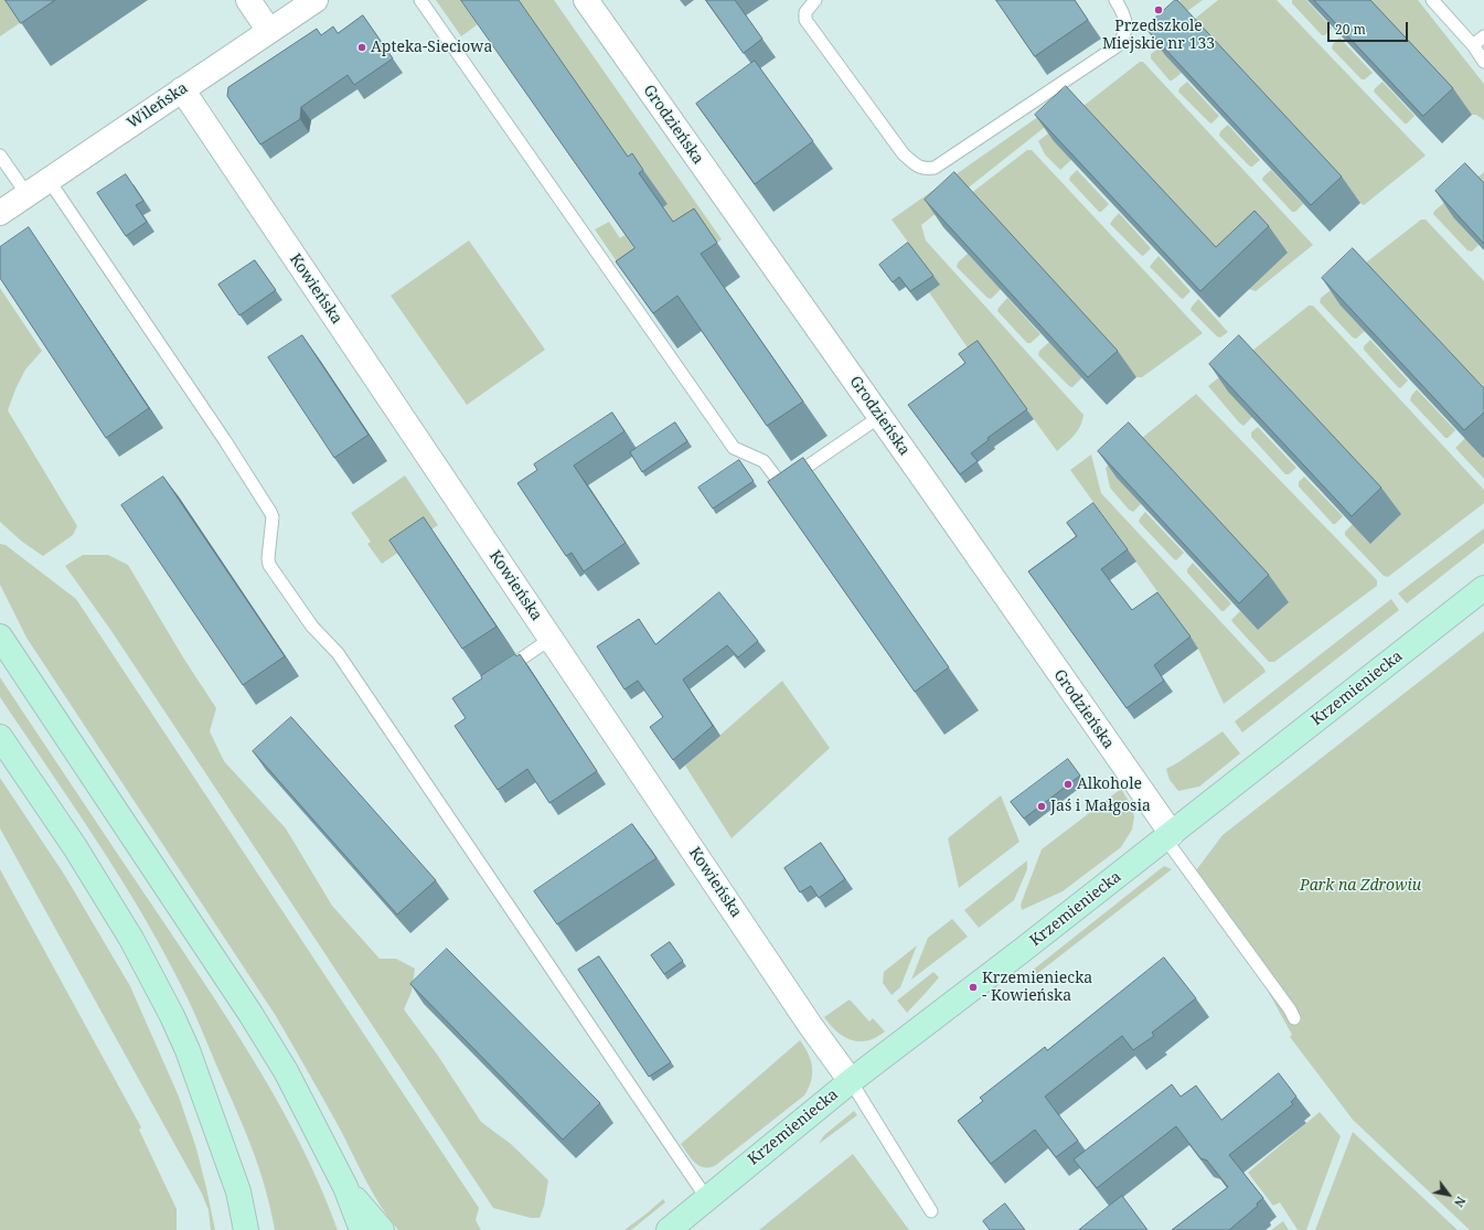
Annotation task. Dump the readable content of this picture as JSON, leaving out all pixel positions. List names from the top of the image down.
{
  "streets": {
    "main road": ["Krzemieniecka"],
    "street": ["Wileńska", "Grodzieńska", "Kowieńska"]
  },
  "crossings": [
    ["Wileńska", "Kowieńska"],
    ["Grodzieńska", "Krzemieniecka"],
    ["Kowieńska", "Krzemieniecka"]
  ],
  "parks": ["Park na Zdrowiu"],
  "places": [
    "Przedszkole Miejskie nr 133",
    "Apteka-Sieciowa",
    "Alkohole",
    "Jaś i Małgosia",
    "Krzemieniecka - Kowieńska"
  ],
  "scale_bar": "20 m",
  "north": "bottom right"
}
